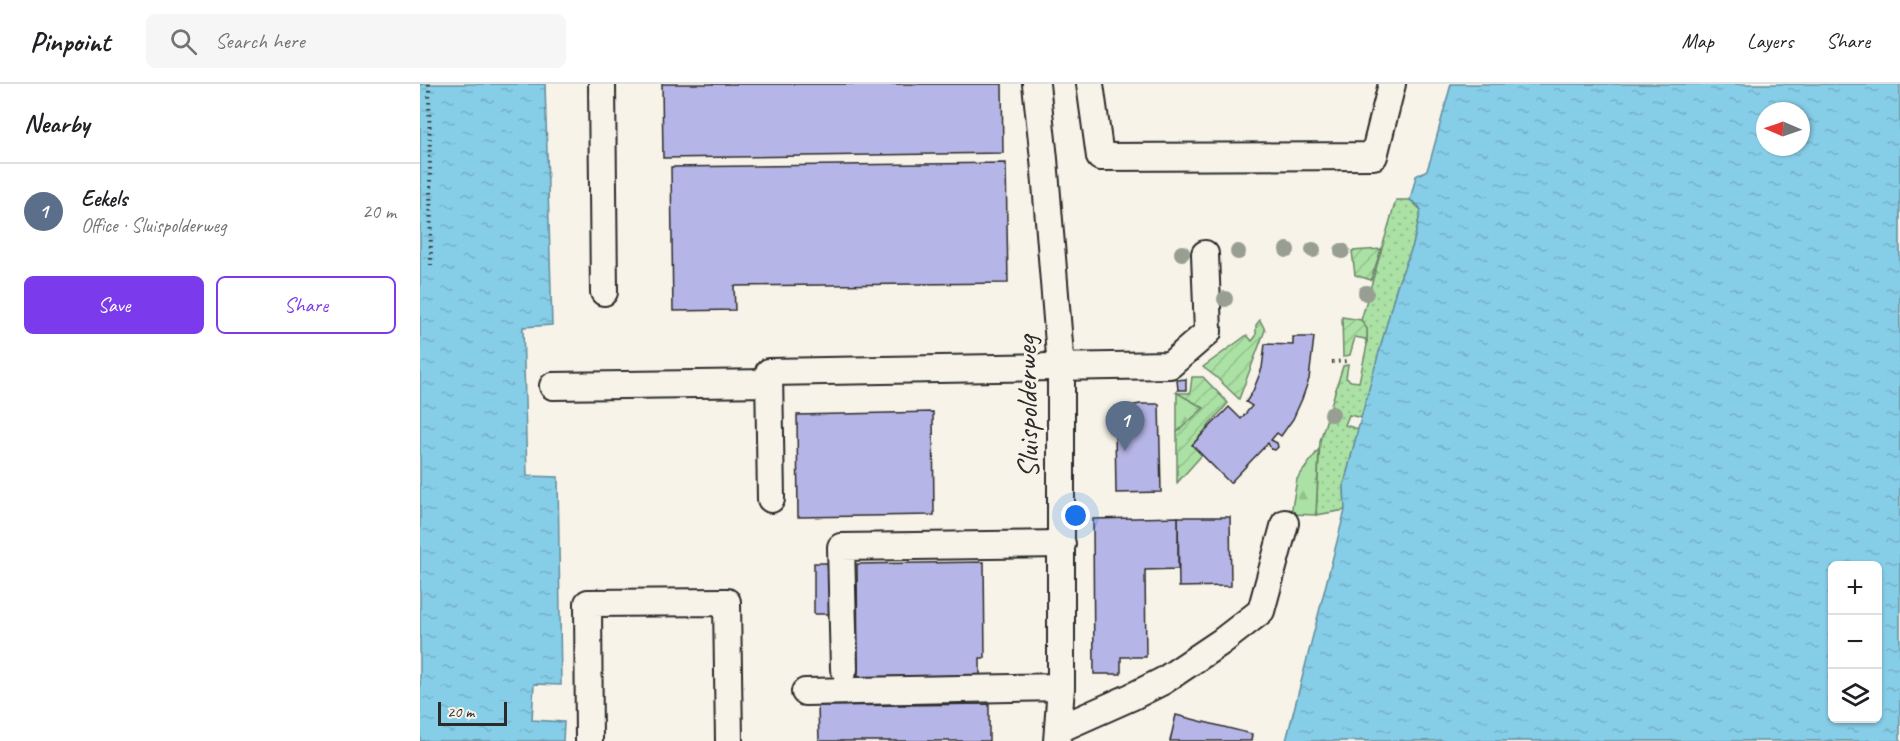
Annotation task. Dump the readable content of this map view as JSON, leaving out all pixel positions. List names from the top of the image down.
{
  "streets": {
    "street": ["Sluispolderweg"]
  },
  "scale_bar": "20 m",
  "north": "left",
  "page": {
    "header": "Pinpoint",
    "search": "Search here",
    "nav": ["Map", "Layers", "Share"],
    "heading": "Nearby",
    "list": [
      {
        "mark": "1",
        "name": "Eekels",
        "note": "Office · Sluispolderweg",
        "value": "20 m"
      }
    ],
    "buttons": ["Save", "Share"],
    "pins": "1",
    "map_buttons": ["+", "−"],
    "scale": "20 m"
  }
}
